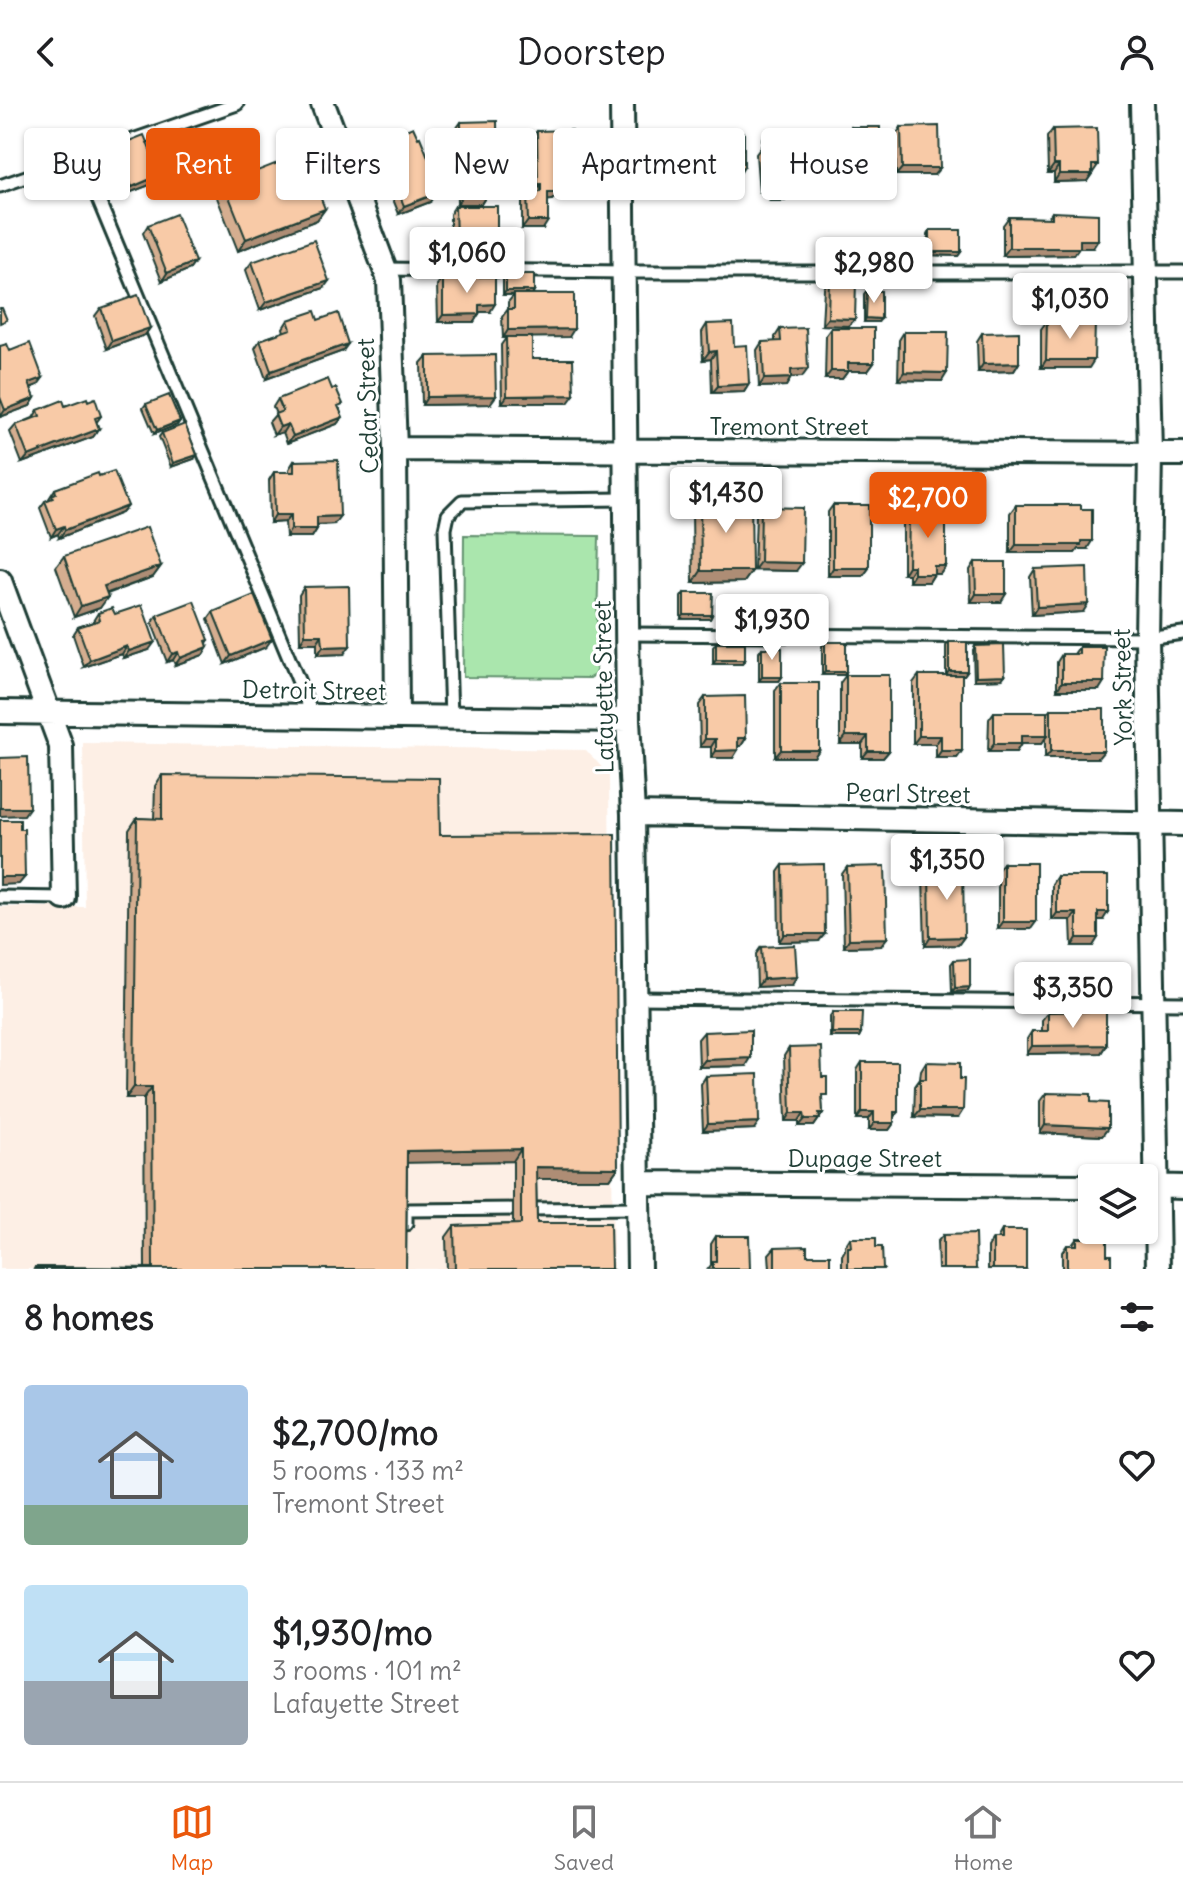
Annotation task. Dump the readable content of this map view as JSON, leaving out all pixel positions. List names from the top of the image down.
{
  "streets": {
    "street": [
      "Cedar Street",
      "Tremont Street",
      "Lafayette Street",
      "York Street",
      "Detroit Street",
      "Pearl Street",
      "Dupage Street"
    ]
  },
  "crossings": [
    ["Cedar Street", "Tremont Street"],
    ["Cedar Street", "Detroit Street"],
    ["Tremont Street", "Lafayette Street"],
    ["Tremont Street", "York Street"],
    ["Lafayette Street", "Detroit Street"],
    ["Lafayette Street", "Pearl Street"],
    ["Lafayette Street", "Dupage Street"],
    ["York Street", "Pearl Street"]
  ],
  "page": {
    "header": "Doorstep",
    "chip": [
      "Buy",
      "Rent",
      "Filters",
      "New",
      "Apartment",
      "House"
    ],
    "price": [
      "$1,060",
      "$2,980",
      "$1,030",
      "$1,430",
      "$2,700",
      "$1,930",
      "$1,350",
      "$3,350"
    ],
    "heading": "8 homes",
    "list": [
      {
        "name": "$2,700/mo",
        "note": "5 rooms · 133 m² · Tremont Street"
      },
      {
        "name": "$1,930/mo",
        "note": "3 rooms · 101 m² · Lafayette Street"
      }
    ],
    "tabs": ["Map", "Saved", "Home"]
  }
}
